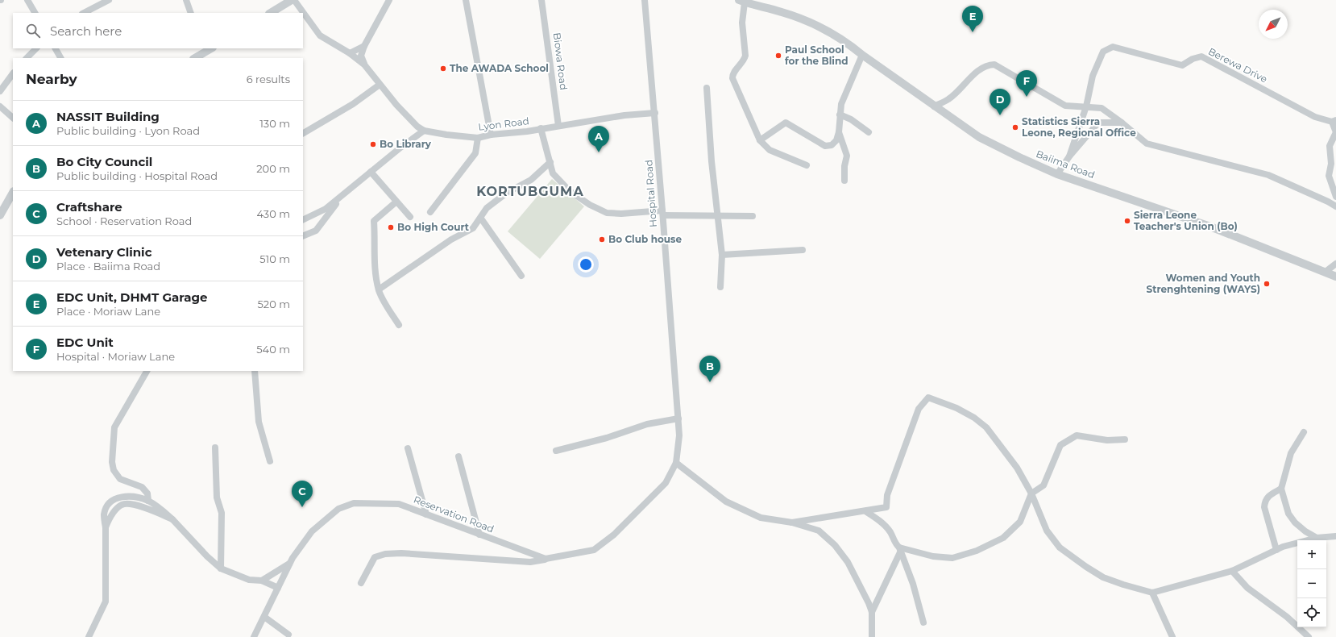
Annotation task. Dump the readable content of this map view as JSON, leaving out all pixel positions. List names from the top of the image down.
{
  "streets": {
    "street": [
      "Biowa Road",
      "Berewa Drive",
      "Lyon Road",
      "Baiima Road",
      "Hospital Road",
      "Reservation Road"
    ]
  },
  "crossings": [
    ["Biowa Road", "Lyon Road"],
    ["Lyon Road", "Hospital Road"]
  ],
  "districts": ["KORTUBGUMA"],
  "places": [
    "Paul School for the Blind",
    "The AWADA School",
    "Statistics Sierra Leone, Regional Office",
    "Bo Library",
    "Sierra Leone Teacher's Union (Bo)",
    "Bo High Court",
    "Bo Club house",
    "Women and Youth Strenghtening (WAYS)"
  ],
  "north": "bottom left",
  "page": {
    "pins": [
      "E",
      "F",
      "D",
      "A",
      "B",
      "C"
    ],
    "search": "Search here",
    "heading": ["Nearby", "6 results"],
    "list": [
      {
        "mark": "A",
        "name": "NASSIT Building",
        "note": "Public building · Lyon Road",
        "value": "130 m"
      },
      {
        "mark": "B",
        "name": "Bo City Council",
        "note": "Public building · Hospital Road",
        "value": "200 m"
      },
      {
        "mark": "C",
        "name": "Craftshare",
        "note": "School · Reservation Road",
        "value": "430 m"
      },
      {
        "mark": "D",
        "name": "Vetenary Clinic",
        "note": "Place · Baiima Road",
        "value": "510 m"
      },
      {
        "mark": "E",
        "name": "EDC Unit, DHMT Garage",
        "note": "Place · Moriaw Lane",
        "value": "520 m"
      },
      {
        "mark": "F",
        "name": "EDC Unit",
        "note": "Hospital · Moriaw Lane",
        "value": "540 m"
      }
    ],
    "map_buttons": ["+", "−"]
  }
}
